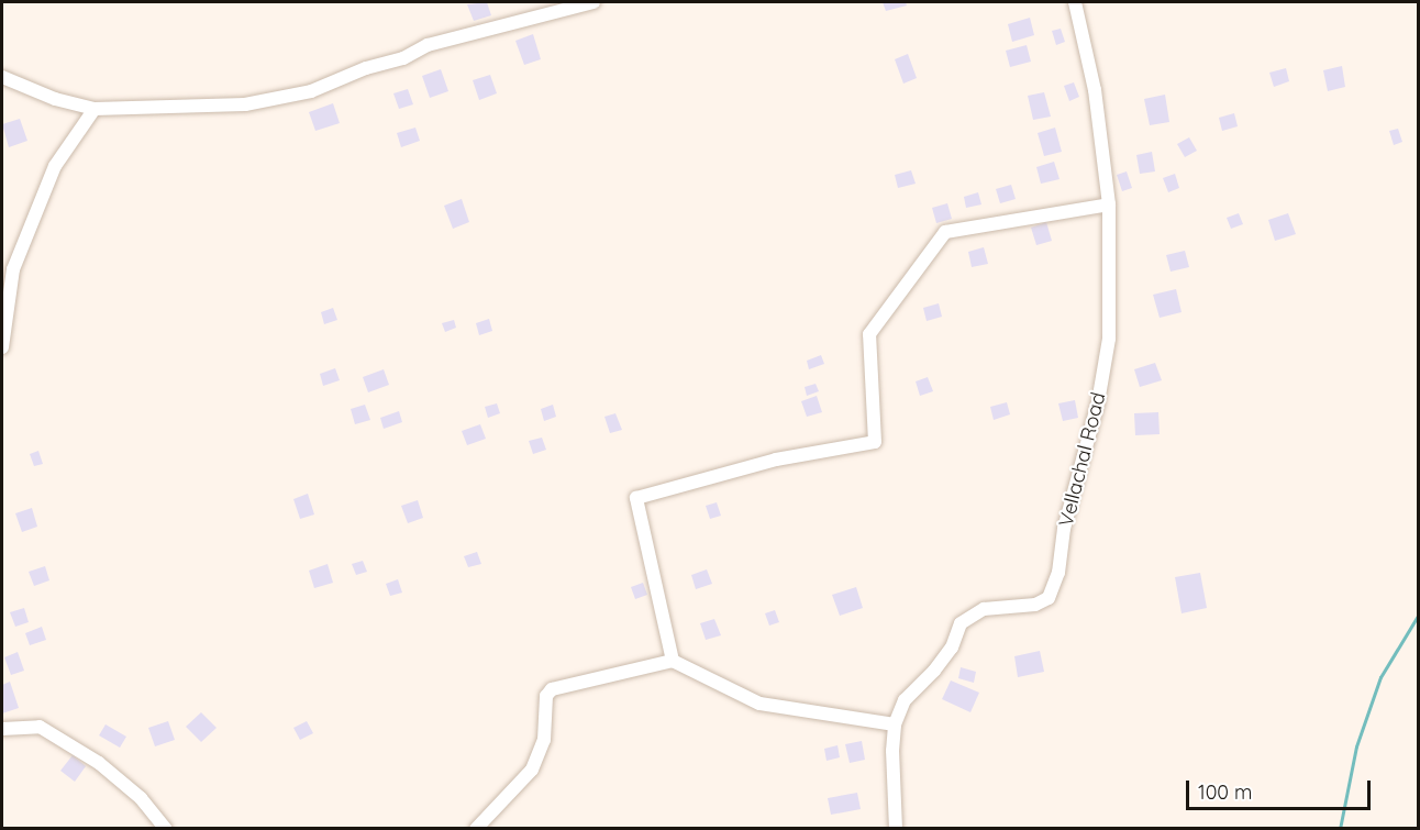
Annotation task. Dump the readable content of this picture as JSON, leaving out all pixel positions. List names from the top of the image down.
{
  "streets": {
    "street": ["Vellachal Road"]
  },
  "scale_bar": "100 m"
}
